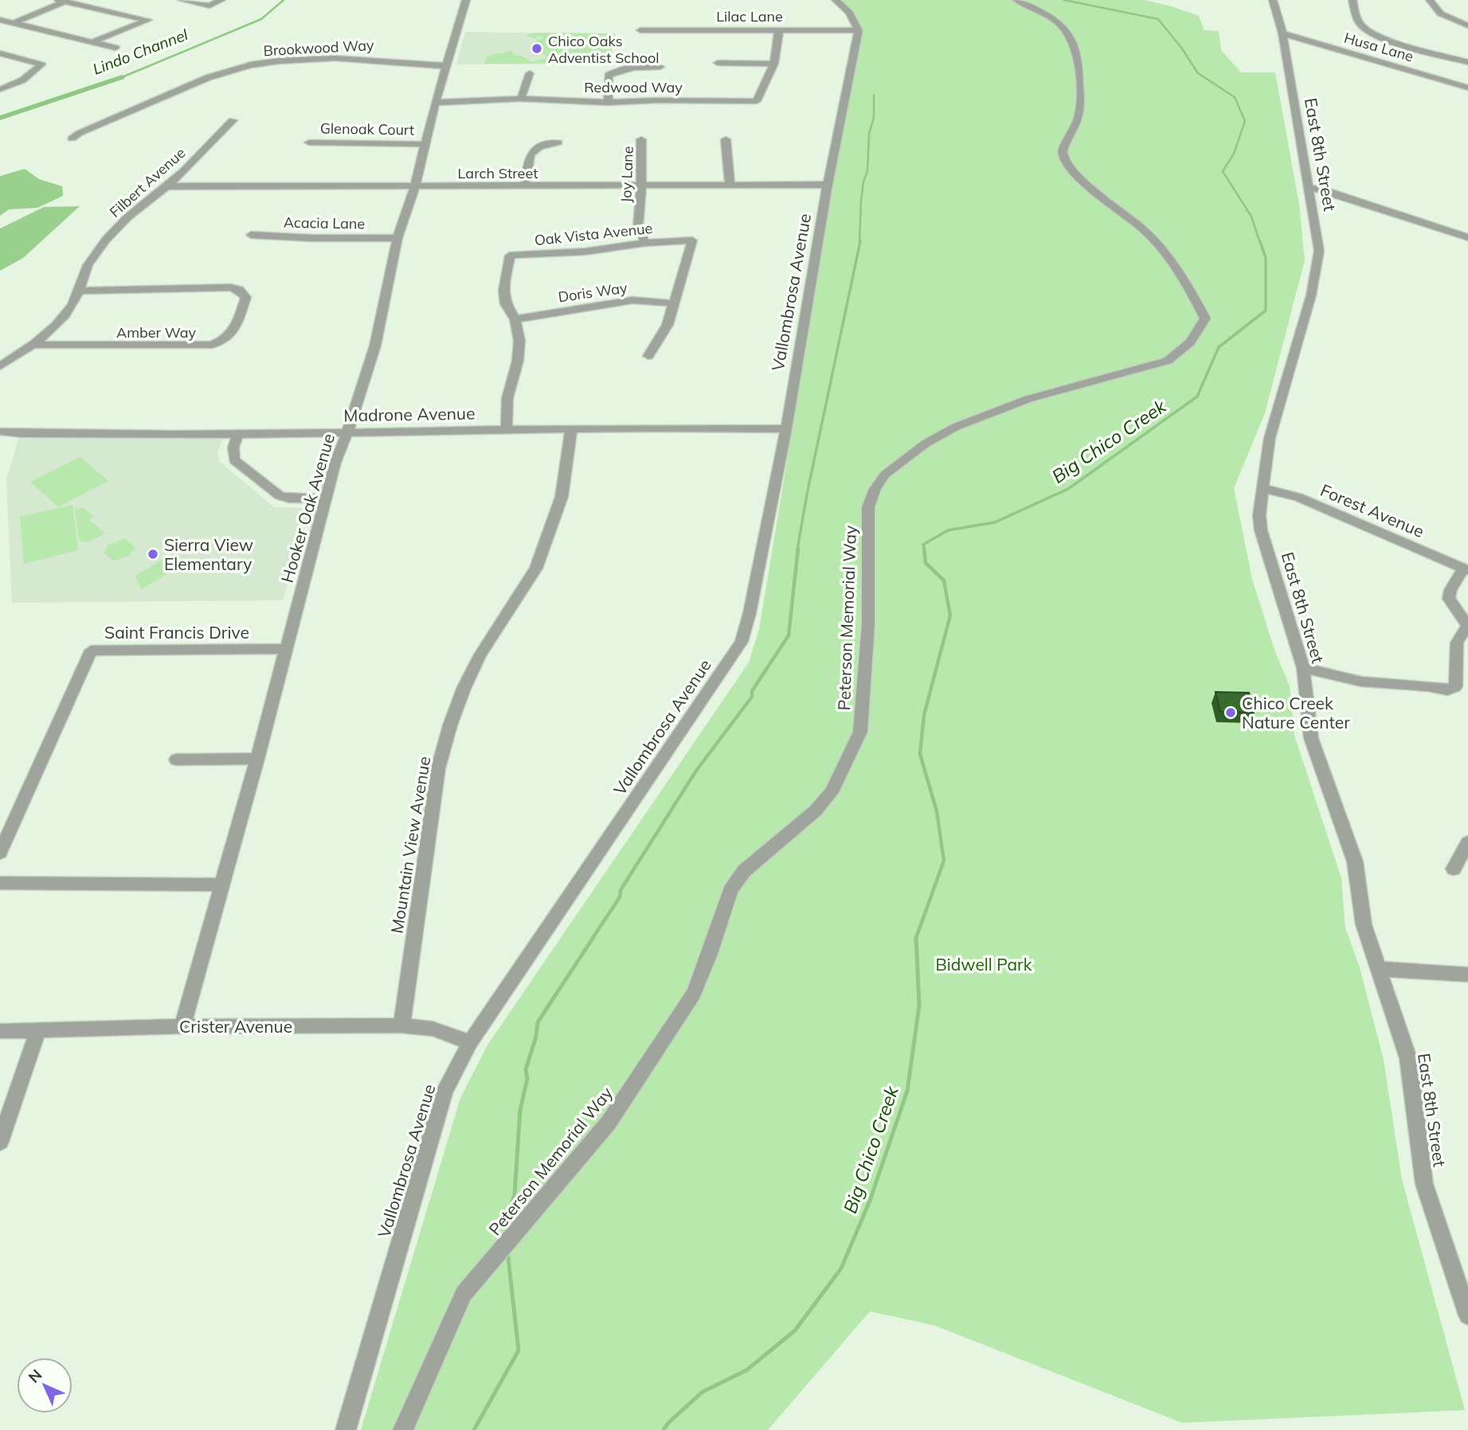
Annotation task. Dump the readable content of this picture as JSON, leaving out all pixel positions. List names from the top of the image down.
{
  "streets": {
    "street": [
      "Lilac Lane",
      "Husa Lane",
      "Brookwood Way",
      "Redwood Way",
      "Glenoak Court",
      "East 8th Street",
      "Larch Street",
      "Joy Lane",
      "Filbert Avenue",
      "Acacia Lane",
      "Oak Vista Avenue",
      "Doris Way",
      "Vallombrosa Avenue",
      "Amber Way",
      "Madrone Avenue",
      "Hooker Oak Avenue",
      "Forest Avenue",
      "Peterson Memorial Way",
      "Saint Francis Drive",
      "Mountain View Avenue",
      "Crister Avenue"
    ]
  },
  "crossings": [
    ["Lilac Lane", "Redwood Way"],
    ["Lilac Lane", "Vallombrosa Avenue"],
    ["Husa Lane", "East 8th Street"],
    ["Brookwood Way", "Hooker Oak Avenue"],
    ["Redwood Way", "Hooker Oak Avenue"],
    ["Glenoak Court", "Hooker Oak Avenue"],
    ["East 8th Street", "Forest Avenue"],
    ["Larch Street", "Joy Lane"],
    ["Larch Street", "Filbert Avenue"],
    ["Larch Street", "Vallombrosa Avenue"],
    ["Larch Street", "Hooker Oak Avenue"],
    ["Joy Lane", "Oak Vista Avenue"],
    ["Filbert Avenue", "Amber Way"],
    ["Acacia Lane", "Hooker Oak Avenue"],
    ["Oak Vista Avenue", "Doris Way"],
    ["Oak Vista Avenue", "Madrone Avenue"],
    ["Vallombrosa Avenue", "Madrone Avenue"],
    ["Vallombrosa Avenue", "Crister Avenue"],
    ["Madrone Avenue", "Hooker Oak Avenue"],
    ["Madrone Avenue", "Mountain View Avenue"],
    ["Hooker Oak Avenue", "Saint Francis Drive"],
    ["Hooker Oak Avenue", "Crister Avenue"],
    ["Mountain View Avenue", "Crister Avenue"]
  ],
  "water": ["Lindo Channel", "Big Chico Creek"],
  "parks": ["Bidwell Park"],
  "places": ["Chico Oaks Adventist School", "Sierra View Elementary", "Chico Creek Nature Center"],
  "north": "top left"
}
